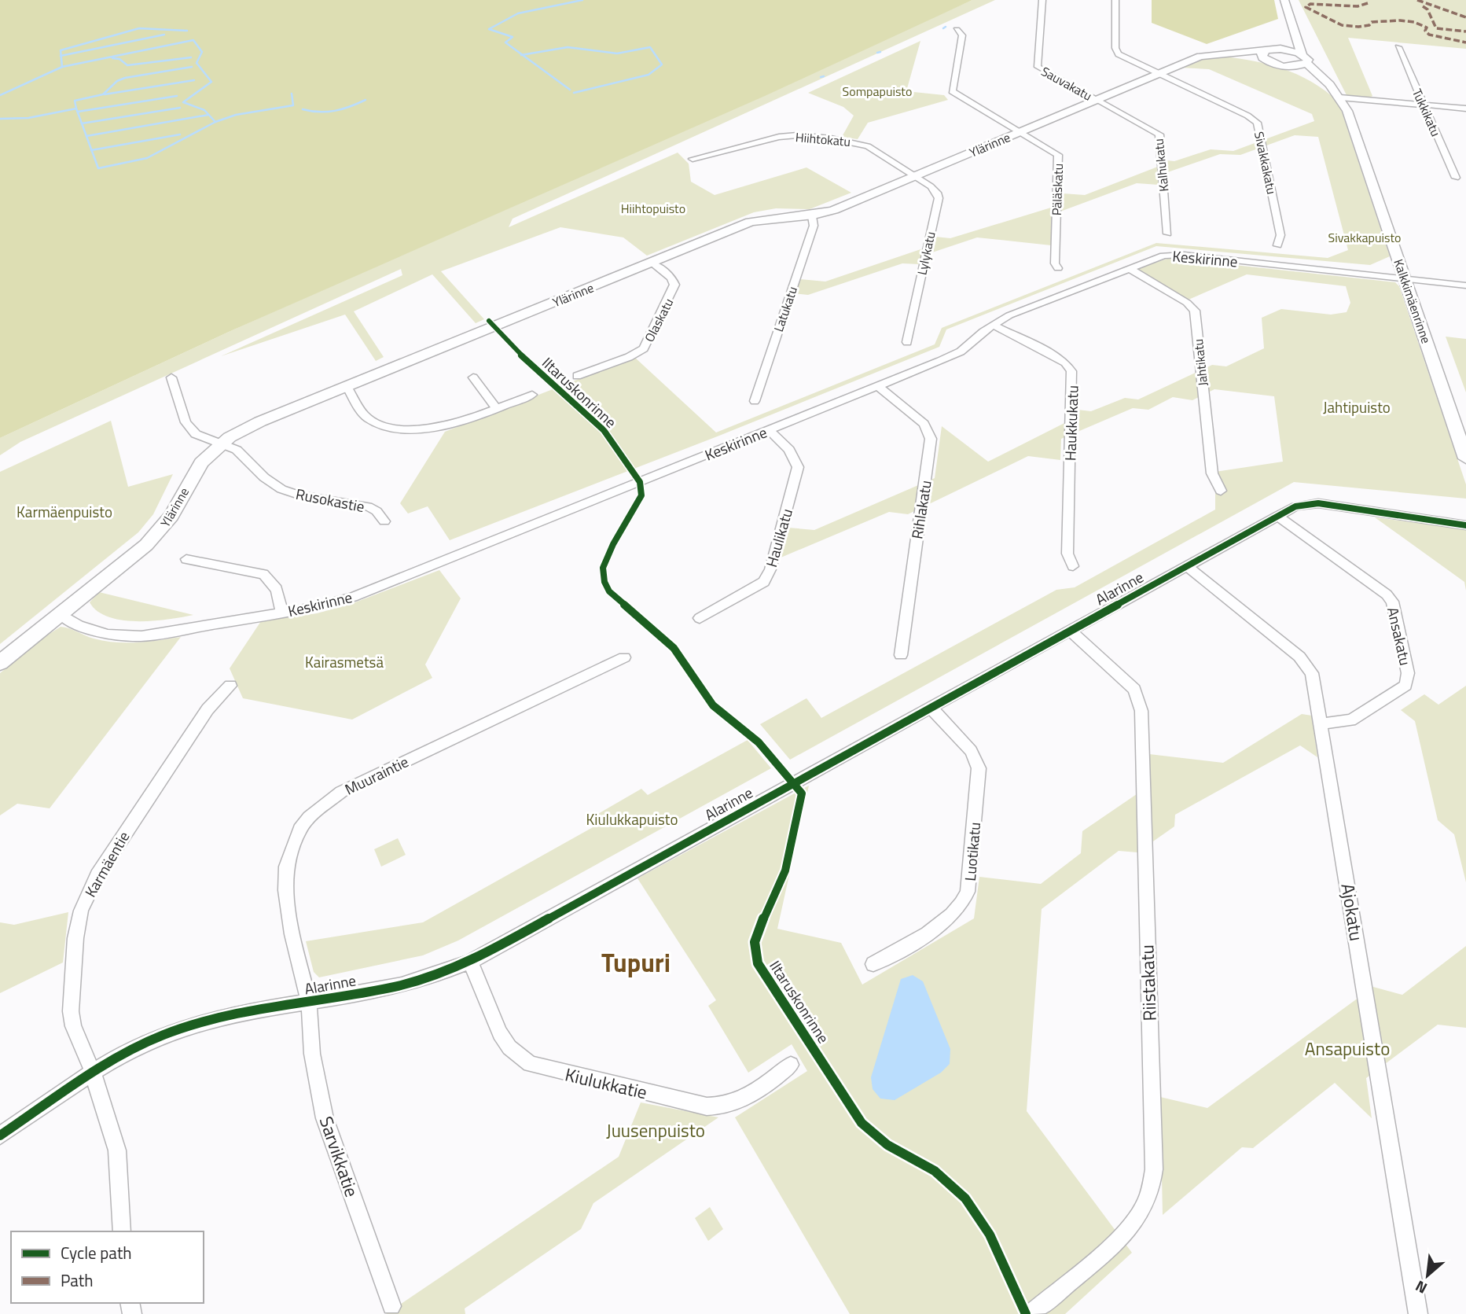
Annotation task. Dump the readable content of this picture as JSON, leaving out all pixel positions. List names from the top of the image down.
{
  "streets": {
    "street": [
      "Sauvakatu",
      "Tukkikatu",
      "Hiihtokatu",
      "Ylärinne",
      "Sivakkakatu",
      "Kalhukatu",
      "Päläskatu",
      "Lylykatu",
      "Keskirinne",
      "Kalkkimäenrinne",
      "Latukatu",
      "Olaskatu",
      "Jahtikatu",
      "Haukkukatu",
      "Rusokastie",
      "Rihlakatu",
      "Haulikatu",
      "Alarinne",
      "Ansakatu",
      "Muuraintie",
      "Luotikatu",
      "Karmäentie",
      "Ajokatu",
      "Riistakatu",
      "Kiulukkatie",
      "Sarvikkatie"
    ],
    "cycle path": ["Iltaruskonrinne"]
  },
  "crossings": [
    ["Sauvakatu", "Ylärinne"],
    ["Sauvakatu", "Kalhukatu"],
    ["Hiihtokatu", "Ylärinne"],
    ["Hiihtokatu", "Lylykatu"],
    ["Ylärinne", "Sivakkakatu"],
    ["Ylärinne", "Kalhukatu"],
    ["Ylärinne", "Päläskatu"],
    ["Ylärinne", "Lylykatu"],
    ["Ylärinne", "Keskirinne"],
    ["Ylärinne", "Kalkkimäenrinne"],
    ["Ylärinne", "Latukatu"],
    ["Ylärinne", "Olaskatu"],
    ["Ylärinne", "Rusokastie"],
    ["Keskirinne", "Kalkkimäenrinne"],
    ["Keskirinne", "Jahtikatu"],
    ["Keskirinne", "Haukkukatu"],
    ["Keskirinne", "Rihlakatu"],
    ["Keskirinne", "Haulikatu"],
    ["Alarinne", "Ansakatu"],
    ["Alarinne", "Muuraintie"],
    ["Alarinne", "Luotikatu"],
    ["Alarinne", "Karmäentie"],
    ["Alarinne", "Ajokatu"],
    ["Alarinne", "Riistakatu"],
    ["Alarinne", "Kiulukkatie"],
    ["Alarinne", "Sarvikkatie"],
    ["Ansakatu", "Ajokatu"],
    ["Muuraintie", "Sarvikkatie"]
  ],
  "districts": ["Tupuri"],
  "parks": [
    "Sompapuisto",
    "Hiihtopuisto",
    "Sivakkapuisto",
    "Jahtipuisto",
    "Karmäenpuisto",
    "Kairasmetsä",
    "Kiulukkapuisto",
    "Ansapuisto",
    "Juusenpuisto"
  ],
  "legend": ["Cycle path", "Path"],
  "north": "bottom left"
}
